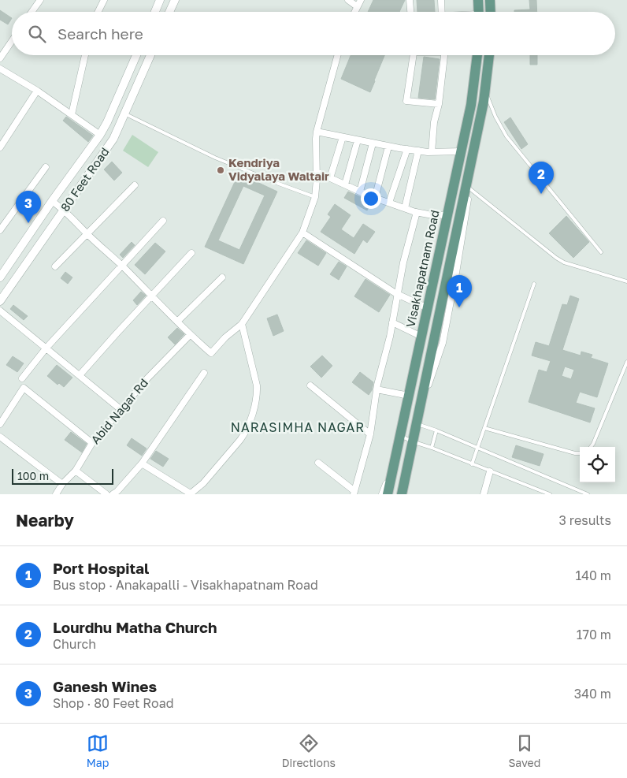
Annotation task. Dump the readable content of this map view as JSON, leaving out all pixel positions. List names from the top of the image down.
{
  "streets": {
    "main road": ["Visakhapatnam Road"],
    "street": ["80 Feet Road", "Abid Nagar Rd"]
  },
  "districts": ["NARASIMHA NAGAR"],
  "places": ["Kendriya Vidyalaya Waltair"],
  "scale_bar": "100 m",
  "page": {
    "search": "Search here",
    "pins": ["2", "3", "1"],
    "scale": "100 m",
    "heading": ["Nearby", "3 results"],
    "list": [
      {
        "mark": "1",
        "name": "Port Hospital",
        "note": "Bus stop · Anakapalli - Visakhapatnam Road",
        "value": "140 m"
      },
      {
        "mark": "2",
        "name": "Lourdhu Matha Church",
        "note": "Church",
        "value": "170 m"
      },
      {
        "mark": "3",
        "name": "Ganesh Wines",
        "note": "Shop · 80 Feet Road",
        "value": "340 m"
      }
    ],
    "nav": ["Map", "Directions", "Saved"]
  }
}
